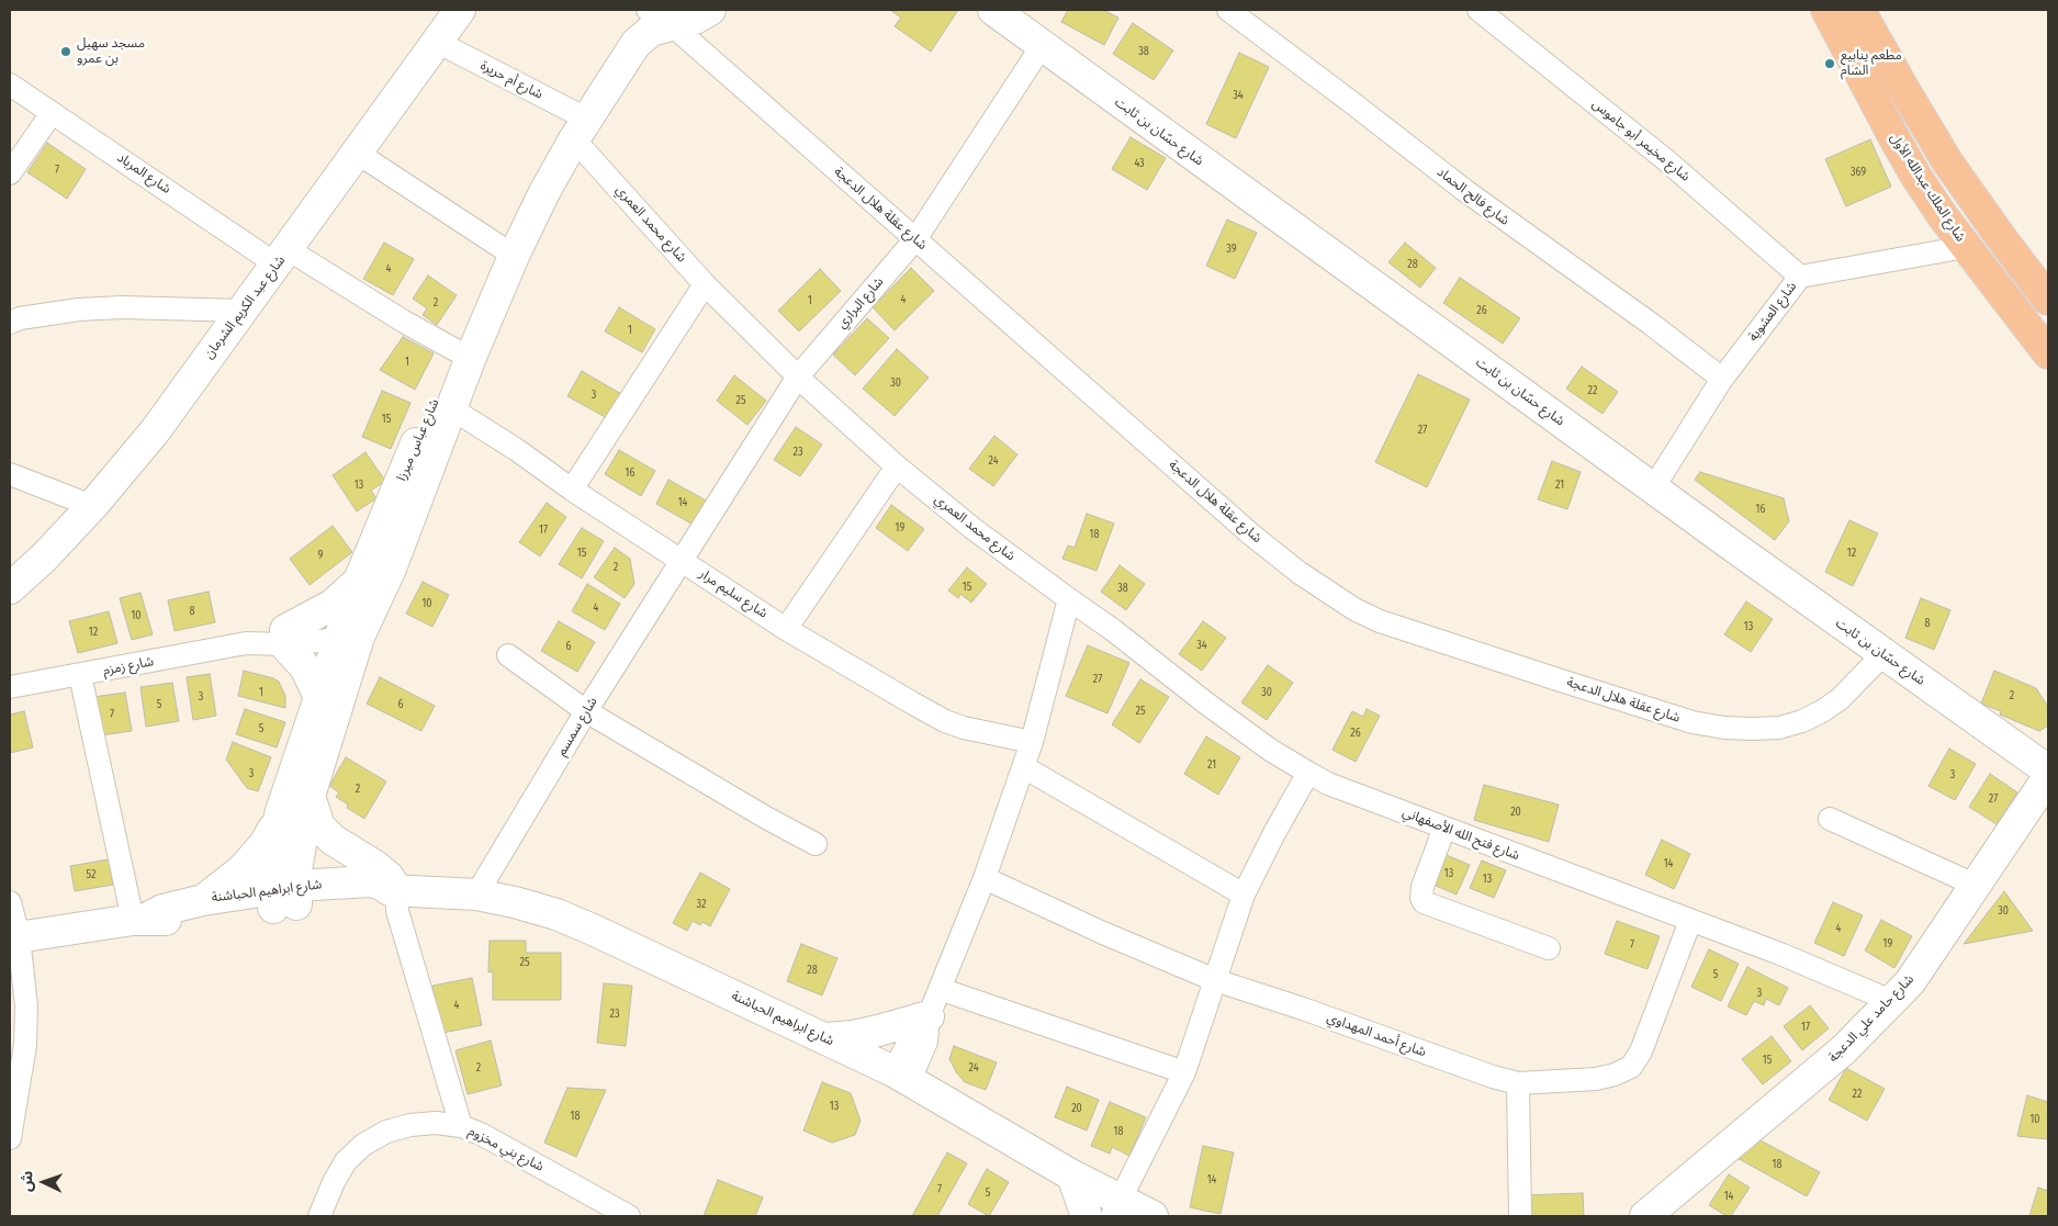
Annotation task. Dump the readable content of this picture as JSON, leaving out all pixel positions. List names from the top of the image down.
{
  "streets": {
    "main road": ["شارع الملك عبدالله الأول"],
    "street": [
      "شارع أم حريرة",
      "شارع حسّان بن ثابت",
      "شارع مخيمر أبو جاموس",
      "شارع المرباد",
      "شارع فالح الحماد",
      "شارع عقلة هلال الدعجة",
      "شارع محمد العمري",
      "شارع البراري",
      "شارع عبد الكريم الشرمان",
      "شارع العشوية",
      "شارع عباس ميرزا",
      "شارع سليم مرار",
      "شارع زمزم",
      "شارع سمسم",
      "شارع فتح الله الأصفهاني",
      "شارع ابراهيم الحباشنة",
      "شارع حامد علي الدعجة",
      "شارع أحمد المهداوي",
      "شارع بني مخزوم"
    ]
  },
  "crossings": [
    ["شارع أم حريرة", "شارع محمد العمري"],
    ["شارع أم حريرة", "شارع عبد الكريم الشرمان"],
    ["شارع أم حريرة", "شارع عباس ميرزا"],
    ["شارع حسّان بن ثابت", "شارع عقلة هلال الدعجة"],
    ["شارع حسّان بن ثابت", "شارع البراري"],
    ["شارع حسّان بن ثابت", "شارع العشوية"],
    ["شارع مخيمر أبو جاموس", "شارع العشوية"],
    ["شارع المرباد", "شارع عبد الكريم الشرمان"],
    ["شارع المرباد", "شارع عباس ميرزا"],
    ["شارع الملك عبدالله الأول", "شارع العشوية"],
    ["شارع فالح الحماد", "شارع العشوية"],
    ["شارع عقلة هلال الدعجة", "شارع البراري"],
    ["شارع عقلة هلال الدعجة", "شارع عباس ميرزا"],
    ["شارع محمد العمري", "شارع البراري"],
    ["شارع محمد العمري", "شارع عباس ميرزا"],
    ["شارع محمد العمري", "شارع فتح الله الأصفهاني"],
    ["شارع البراري", "شارع سليم مرار"],
    ["شارع البراري", "شارع سمسم"],
    ["شارع عباس ميرزا", "شارع سليم مرار"],
    ["شارع عباس ميرزا", "شارع زمزم"],
    ["شارع عباس ميرزا", "شارع ابراهيم الحباشنة"],
    ["شارع سليم مرار", "شارع سمسم"],
    ["شارع سمسم", "شارع ابراهيم الحباشنة"],
    ["شارع فتح الله الأصفهاني", "شارع حامد علي الدعجة"],
    ["شارع فتح الله الأصفهاني", "شارع أحمد المهداوي"]
  ],
  "places": ["مسجد سهيل بن عمرو", "مطعم ينابيع الشام"],
  "house_numbers": [
    "38",
    "34",
    "43",
    "7",
    "369",
    "39",
    "28",
    "4",
    "4",
    "1",
    "2",
    "26",
    "1",
    "1",
    "30",
    "22",
    "3",
    "25",
    "15",
    "27",
    "23",
    "24",
    "16",
    "13",
    "21",
    "14",
    "16",
    "19",
    "17",
    "18",
    "15",
    "12",
    "9",
    "2",
    "15",
    "38",
    "10",
    "4",
    "8",
    "10",
    "8",
    "13",
    "12",
    "34",
    "6",
    "27",
    "1",
    "30",
    "2",
    "3",
    "5",
    "6",
    "25",
    "7",
    "5",
    "26",
    "21",
    "3",
    "3",
    "2",
    "27",
    "20",
    "14",
    "13",
    "52",
    "13",
    "32",
    "30",
    "4",
    "19",
    "7",
    "25",
    "28",
    "5",
    "3",
    "4",
    "23",
    "17",
    "15",
    "2",
    "24",
    "22",
    "13",
    "20",
    "18",
    "10",
    "18",
    "18",
    "14",
    "7",
    "5",
    "14"
  ],
  "north": "left"
}
